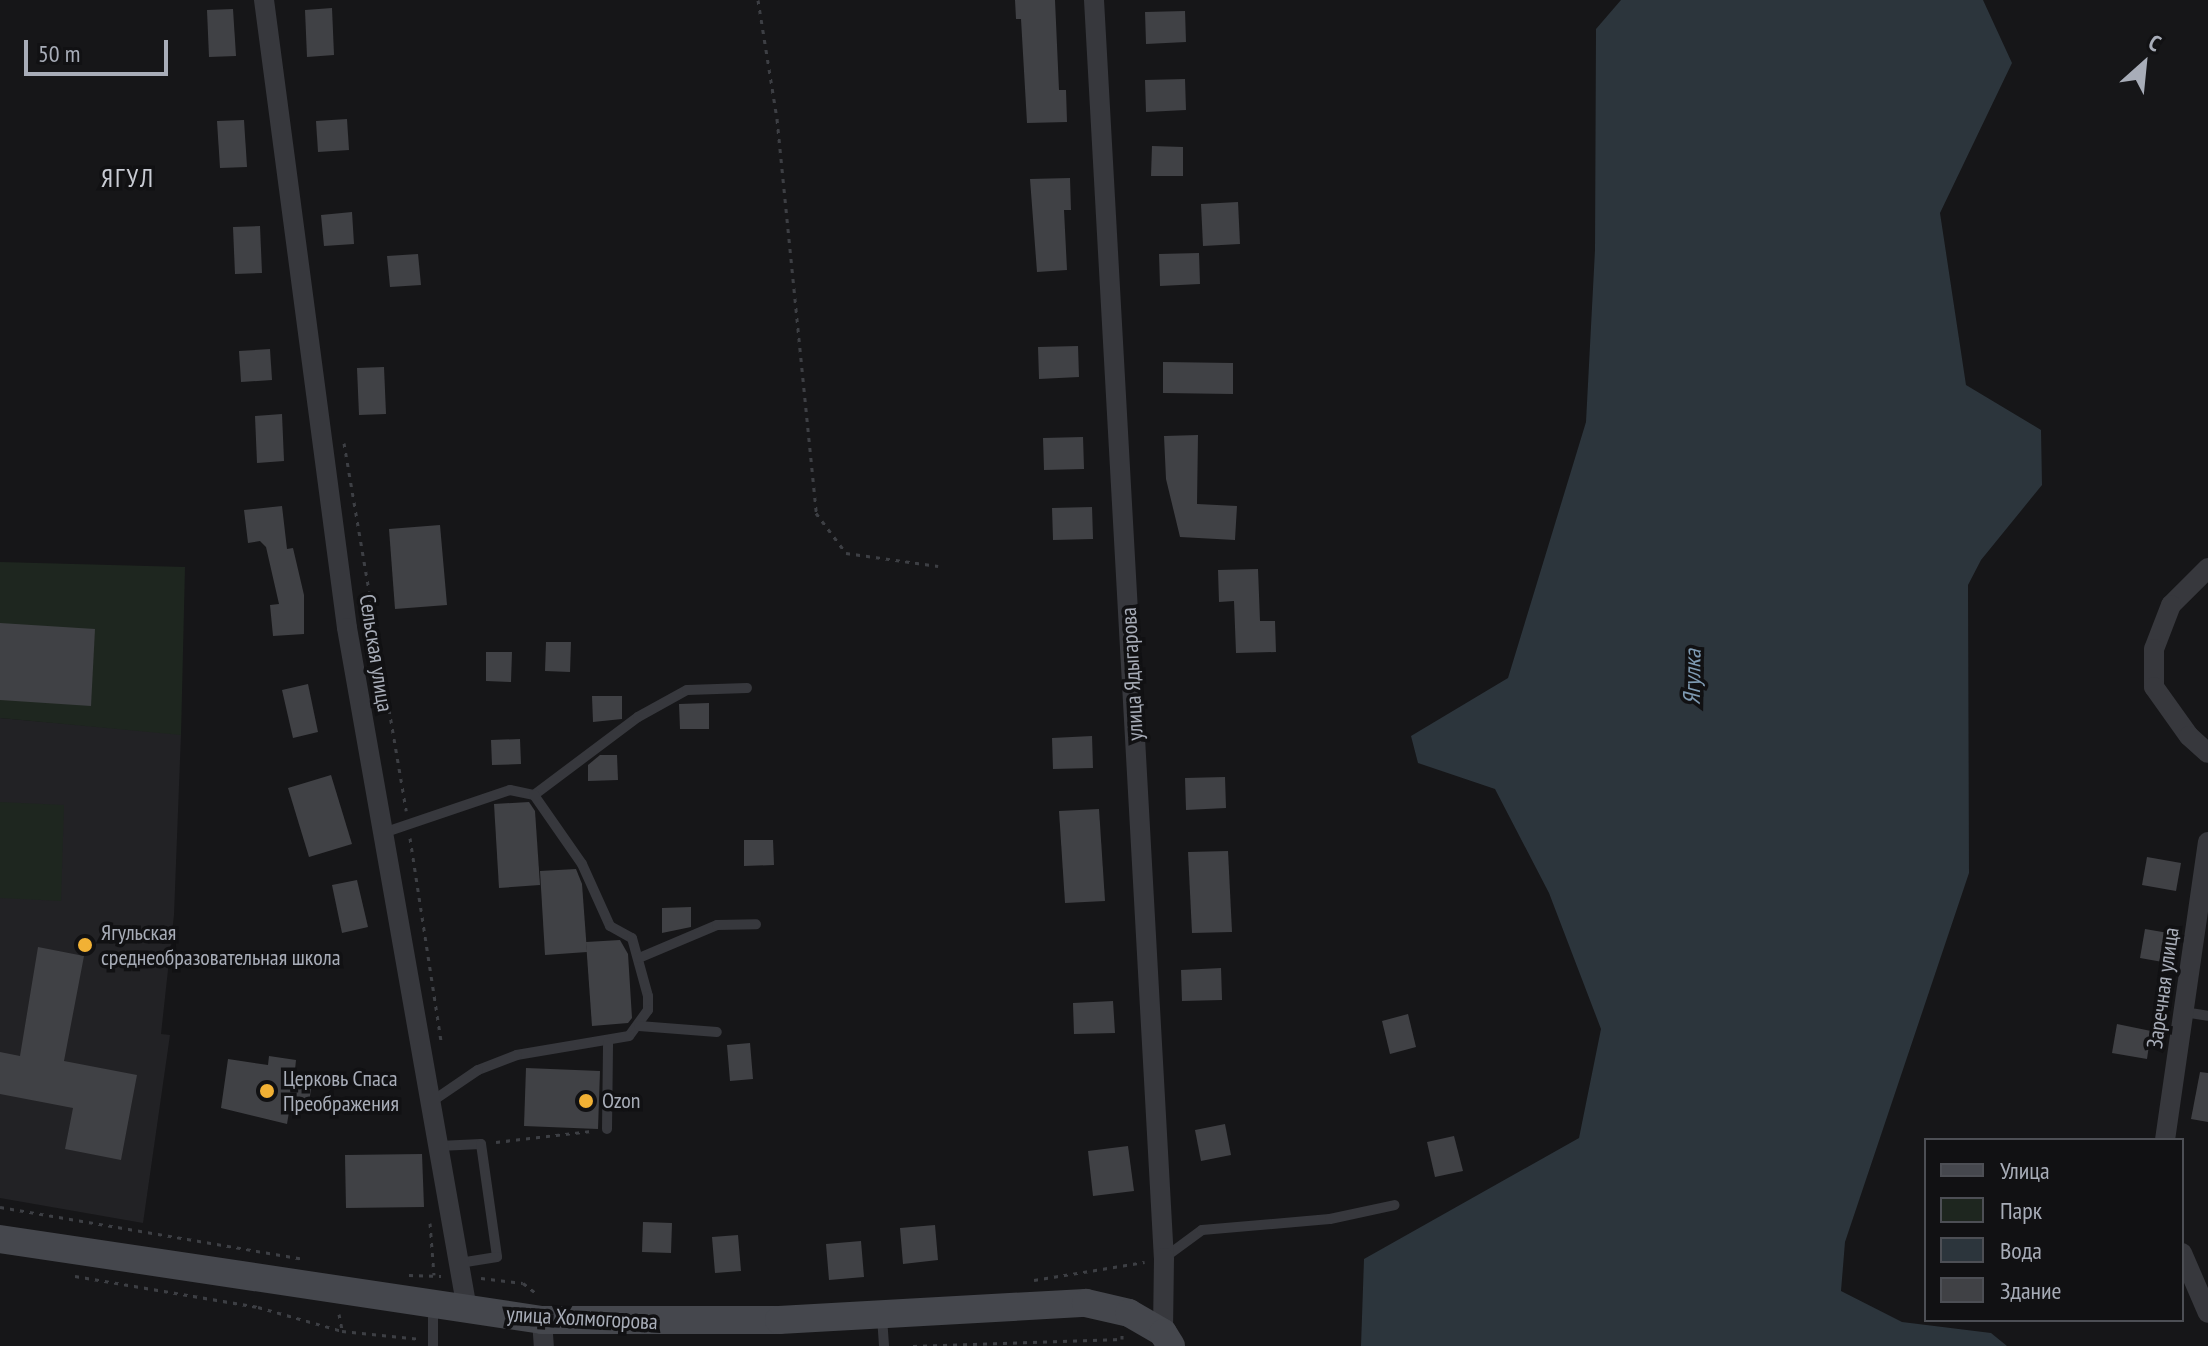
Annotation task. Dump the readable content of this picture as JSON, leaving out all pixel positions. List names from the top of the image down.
{
  "streets": {
    "street": [
      "Сельская улица",
      "улица Ядыгарова",
      "Заречная улица",
      "улица Холмогорова"
    ]
  },
  "crossings": [
    ["Сельская улица", "улица Холмогорова"],
    ["улица Ядыгарова", "улица Холмогорова"]
  ],
  "districts": ["ЯГУЛ"],
  "water": ["Ягулка"],
  "places": ["Ягульская среднеобразовательная школа", "Церковь Спаса Преображения", "Ozon"],
  "legend": [
    "Улица",
    "Парк",
    "Вода",
    "Здание"
  ],
  "scale_bar": "50 m",
  "north": "top right"
}
